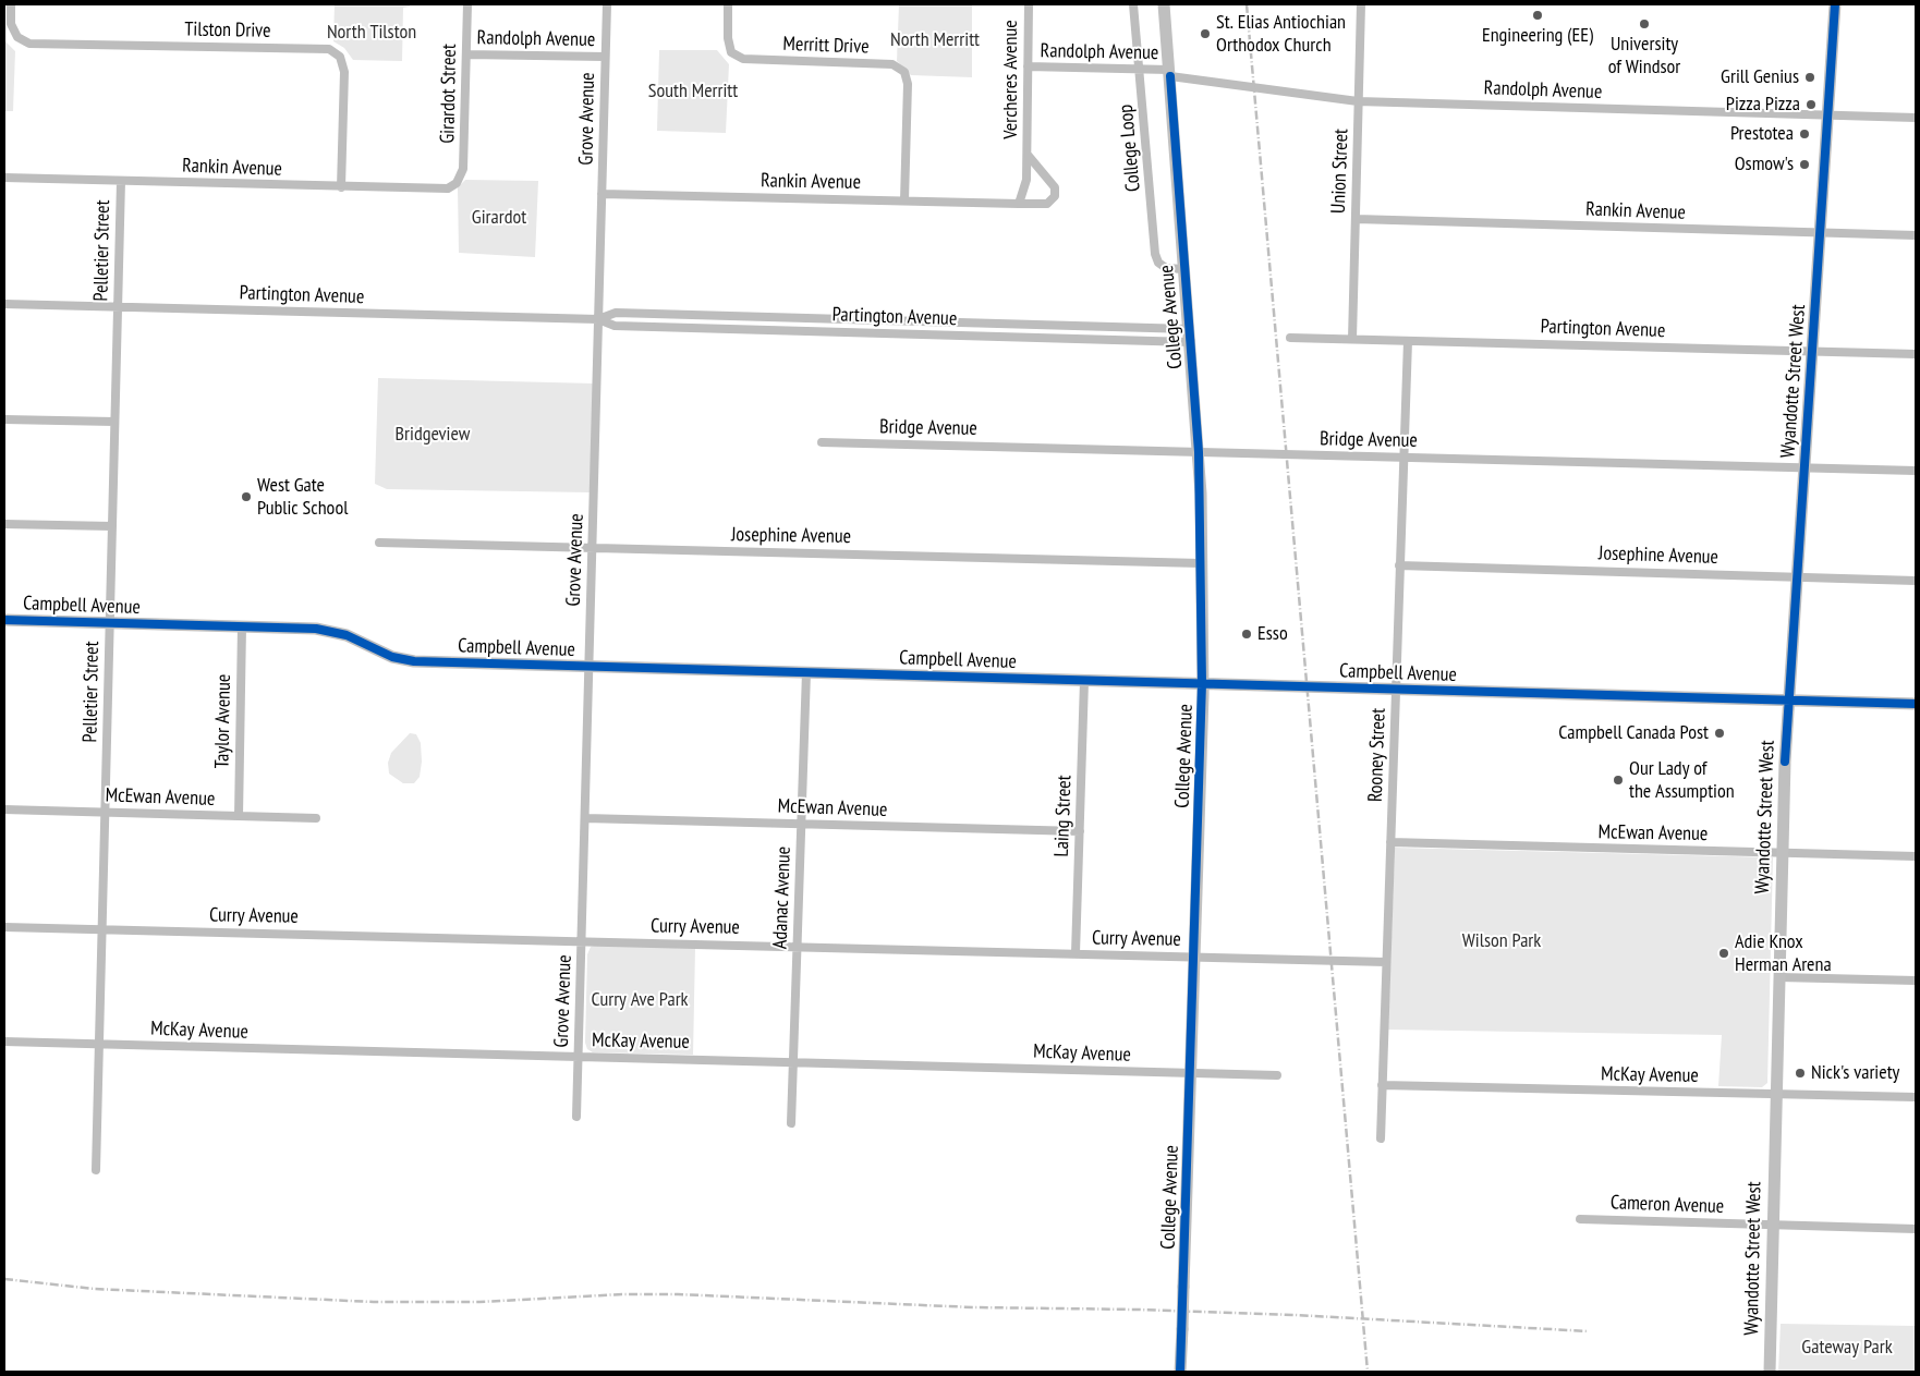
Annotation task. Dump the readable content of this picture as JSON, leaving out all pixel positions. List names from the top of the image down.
{
  "streets": {
    "street": [
      "Tilston Drive",
      "Randolph Avenue",
      "Merritt Drive",
      "Vercheres Avenue",
      "Girardot Street",
      "Grove Avenue",
      "College Loop",
      "Rankin Avenue",
      "Union Street",
      "Pelletier Street",
      "Partington Avenue",
      "College Avenue",
      "Wyandotte Street West",
      "Bridge Avenue",
      "Josephine Avenue",
      "Campbell Avenue",
      "Taylor Avenue",
      "Rooney Street",
      "McEwan Avenue",
      "Laing Street",
      "Adanac Avenue",
      "Curry Avenue",
      "McKay Avenue",
      "Cameron Avenue"
    ]
  },
  "crossings": [
    ["Tilston Drive", "Rankin Avenue"],
    ["Randolph Avenue", "Vercheres Avenue"],
    ["Randolph Avenue", "Girardot Street"],
    ["Randolph Avenue", "Grove Avenue"],
    ["Randolph Avenue", "College Loop"],
    ["Randolph Avenue", "Union Street"],
    ["Randolph Avenue", "College Avenue"],
    ["Randolph Avenue", "Wyandotte Street West"],
    ["Merritt Drive", "Rankin Avenue"],
    ["Vercheres Avenue", "Rankin Avenue"],
    ["Girardot Street", "Rankin Avenue"],
    ["Grove Avenue", "Rankin Avenue"],
    ["Grove Avenue", "Partington Avenue"],
    ["Grove Avenue", "Josephine Avenue"],
    ["Grove Avenue", "Campbell Avenue"],
    ["Grove Avenue", "McEwan Avenue"],
    ["Grove Avenue", "Curry Avenue"],
    ["Grove Avenue", "McKay Avenue"],
    ["College Loop", "College Avenue"],
    ["Rankin Avenue", "Union Street"],
    ["Rankin Avenue", "Pelletier Street"],
    ["Rankin Avenue", "Wyandotte Street West"],
    ["Union Street", "Partington Avenue"],
    ["Pelletier Street", "Partington Avenue"],
    ["Pelletier Street", "Campbell Avenue"],
    ["Pelletier Street", "McEwan Avenue"],
    ["Pelletier Street", "Curry Avenue"],
    ["Pelletier Street", "McKay Avenue"],
    ["Partington Avenue", "College Avenue"],
    ["Partington Avenue", "Wyandotte Street West"],
    ["Partington Avenue", "Rooney Street"],
    ["College Avenue", "Bridge Avenue"],
    ["College Avenue", "Josephine Avenue"],
    ["College Avenue", "Campbell Avenue"],
    ["College Avenue", "Curry Avenue"],
    ["College Avenue", "McKay Avenue"],
    ["Wyandotte Street West", "Bridge Avenue"],
    ["Wyandotte Street West", "Josephine Avenue"],
    ["Wyandotte Street West", "Campbell Avenue"],
    ["Wyandotte Street West", "McEwan Avenue"],
    ["Wyandotte Street West", "McKay Avenue"],
    ["Wyandotte Street West", "Cameron Avenue"],
    ["Bridge Avenue", "Rooney Street"],
    ["Josephine Avenue", "Rooney Street"],
    ["Campbell Avenue", "Taylor Avenue"],
    ["Campbell Avenue", "Rooney Street"],
    ["Campbell Avenue", "Laing Street"],
    ["Campbell Avenue", "Adanac Avenue"],
    ["Taylor Avenue", "McEwan Avenue"],
    ["Rooney Street", "McEwan Avenue"],
    ["Rooney Street", "Curry Avenue"],
    ["Rooney Street", "McKay Avenue"],
    ["McEwan Avenue", "Laing Street"],
    ["McEwan Avenue", "Adanac Avenue"],
    ["Laing Street", "Curry Avenue"],
    ["Adanac Avenue", "Curry Avenue"],
    ["Adanac Avenue", "McKay Avenue"]
  ],
  "parks": [
    "North Tilston",
    "North Merritt",
    "South Merritt",
    "Girardot",
    "Bridgeview",
    "Wilson Park",
    "Curry Ave Park",
    "Gateway Park"
  ],
  "places": [
    "Engineering (EE)",
    "University of Windsor",
    "St. Elias Antiochian Orthodox Church",
    "Grill Genius",
    "Pizza Pizza",
    "Prestotea",
    "Osmow's",
    "West Gate Public School",
    "Esso",
    "Campbell Canada Post",
    "Our Lady of the Assumption",
    "Adie Knox Herman Arena",
    "Nick's variety"
  ]
}
